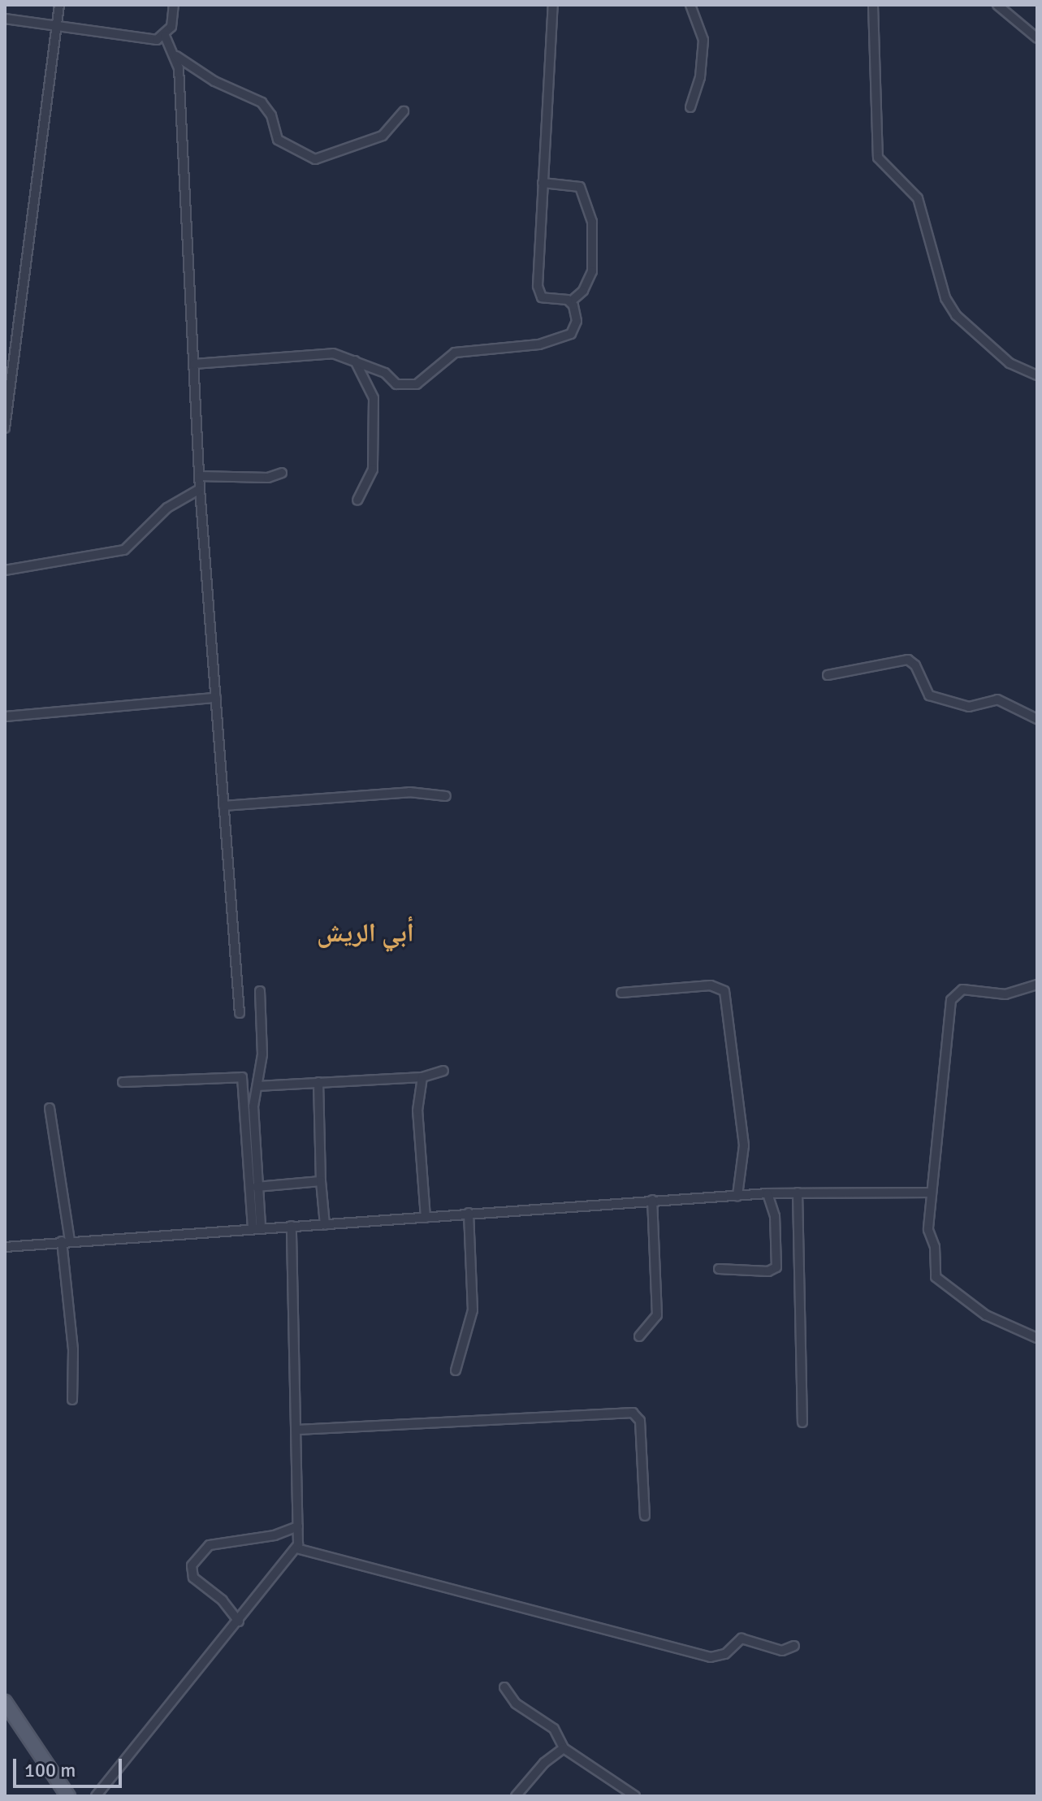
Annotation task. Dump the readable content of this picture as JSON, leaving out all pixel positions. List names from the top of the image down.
{
  "districts": ["أبي الريش"],
  "scale_bar": "100 m"
}
